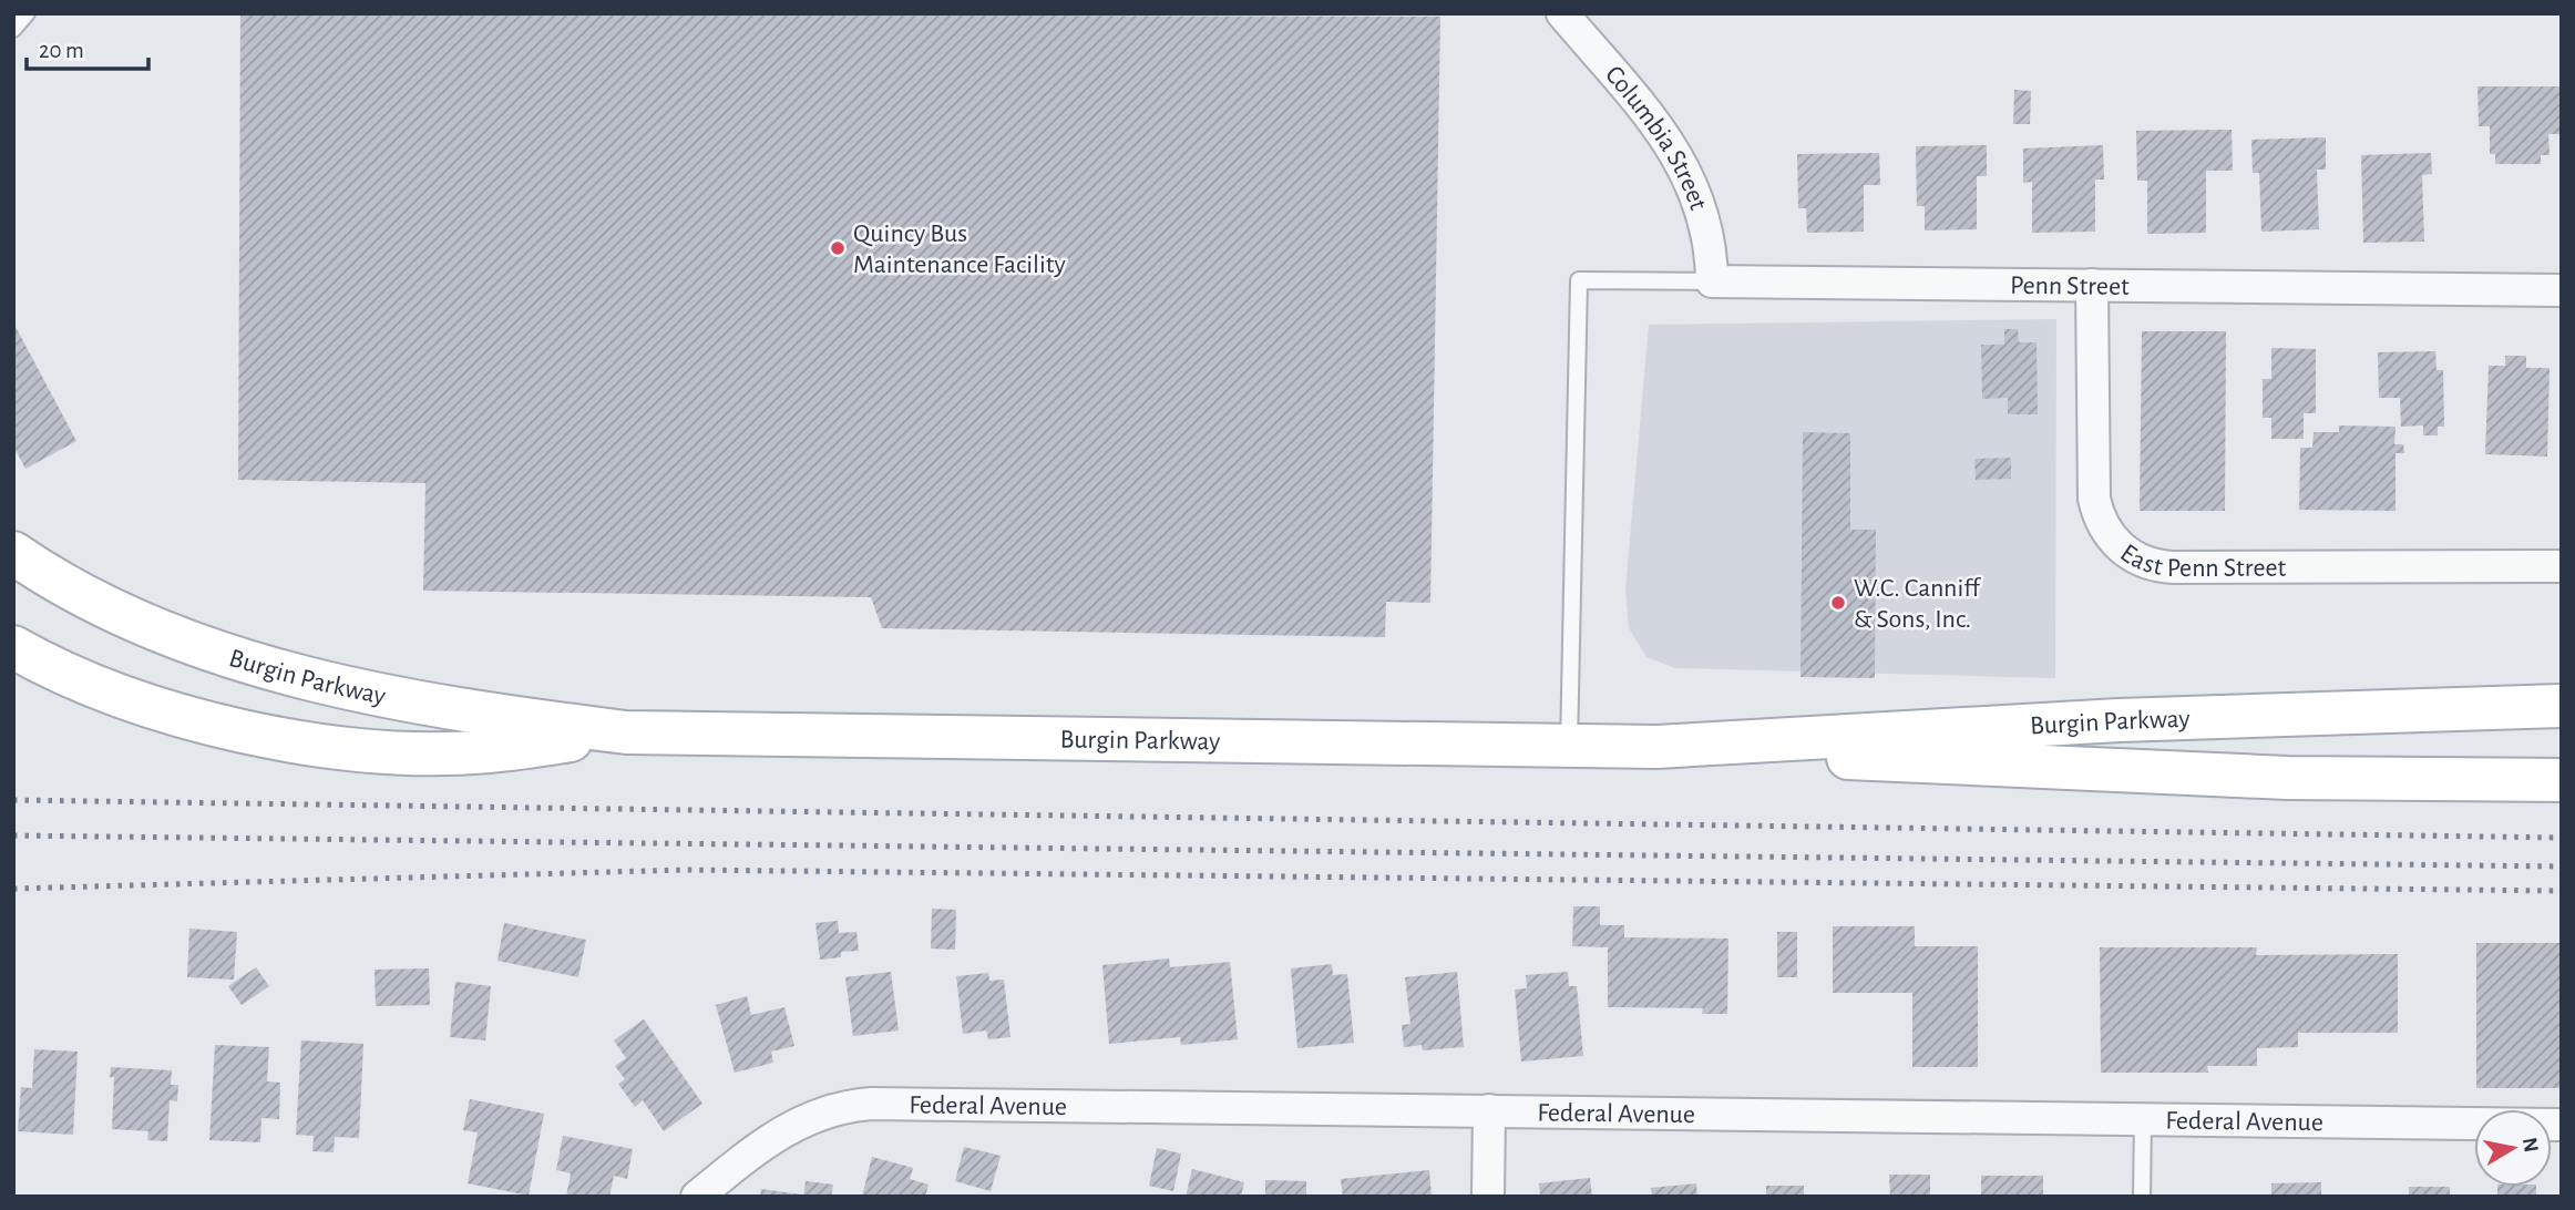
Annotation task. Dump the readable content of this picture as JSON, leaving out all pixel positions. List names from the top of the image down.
{
  "streets": {
    "main road": ["Burgin Parkway"],
    "street": [
      "Columbia Street",
      "Penn Street",
      "East Penn Street",
      "Federal Avenue"
    ]
  },
  "crossings": [
    ["Columbia Street", "Penn Street"],
    ["Penn Street", "East Penn Street"],
    ["Penn Street", "Burgin Parkway"]
  ],
  "places": ["Quincy Bus Maintenance Facility", "W.C. Canniff & Sons, Inc."],
  "scale_bar": "20 m",
  "north": "right"
}
